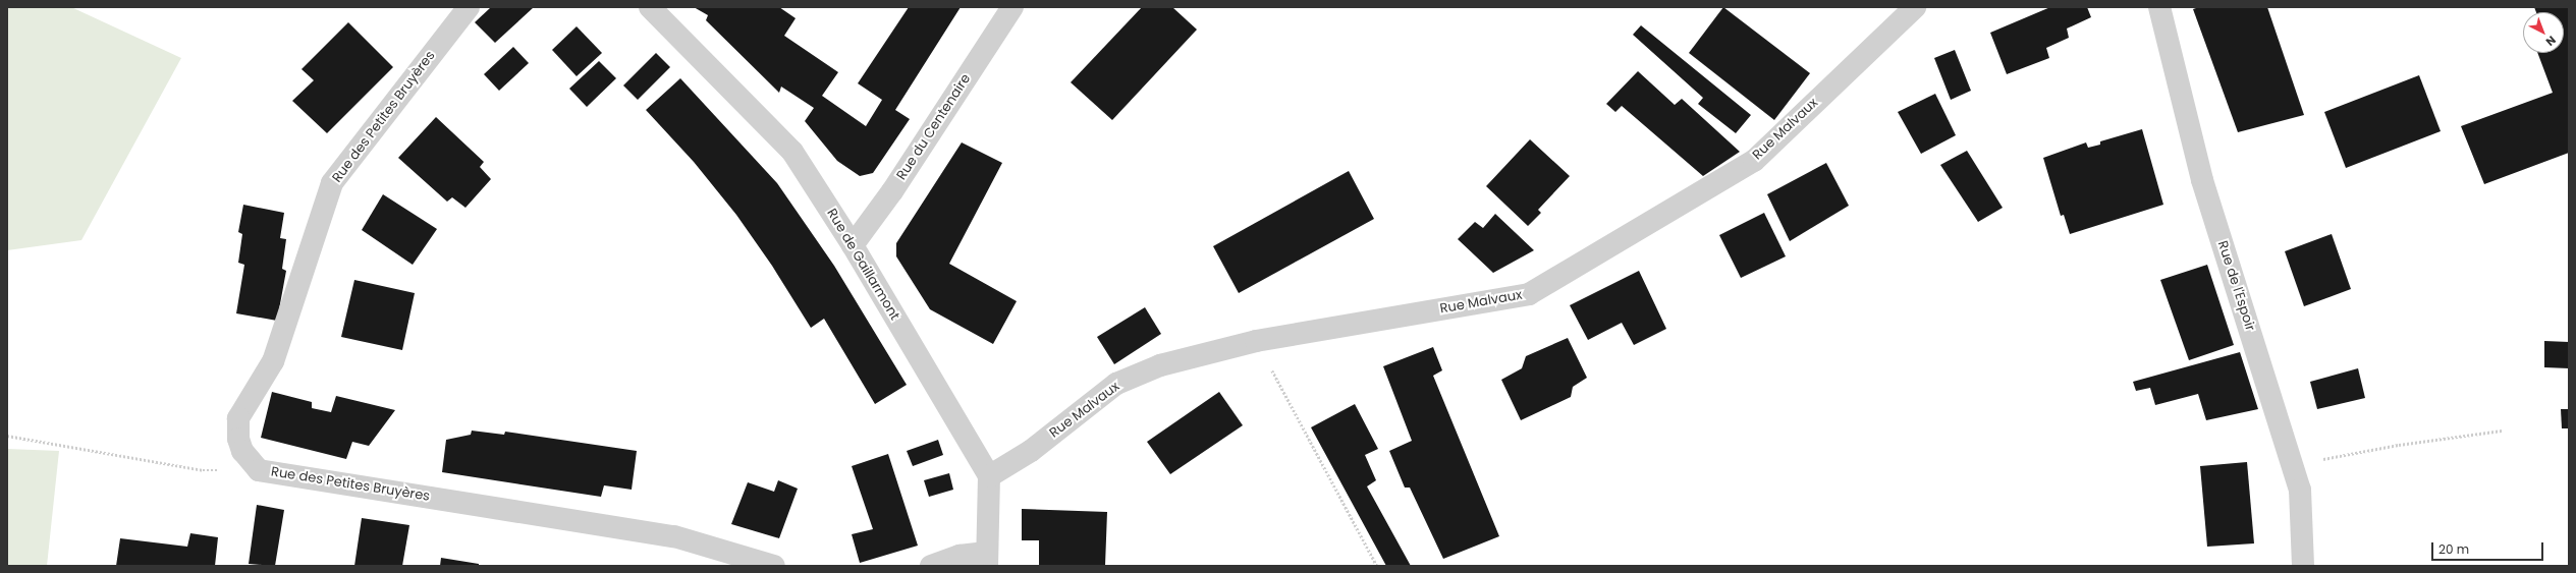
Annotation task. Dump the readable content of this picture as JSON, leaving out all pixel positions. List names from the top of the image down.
{
  "streets": {
    "street": [
      "Rue des Petites Bruyères",
      "Rue du Centenaire",
      "Rue Malvaux",
      "Rue de Gaillarmont",
      "Rue de l'Espoir"
    ]
  },
  "crossings": [
    ["Rue du Centenaire", "Rue de Gaillarmont"],
    ["Rue Malvaux", "Rue de Gaillarmont"]
  ],
  "scale_bar": "20 m",
  "north": "bottom right"
}
